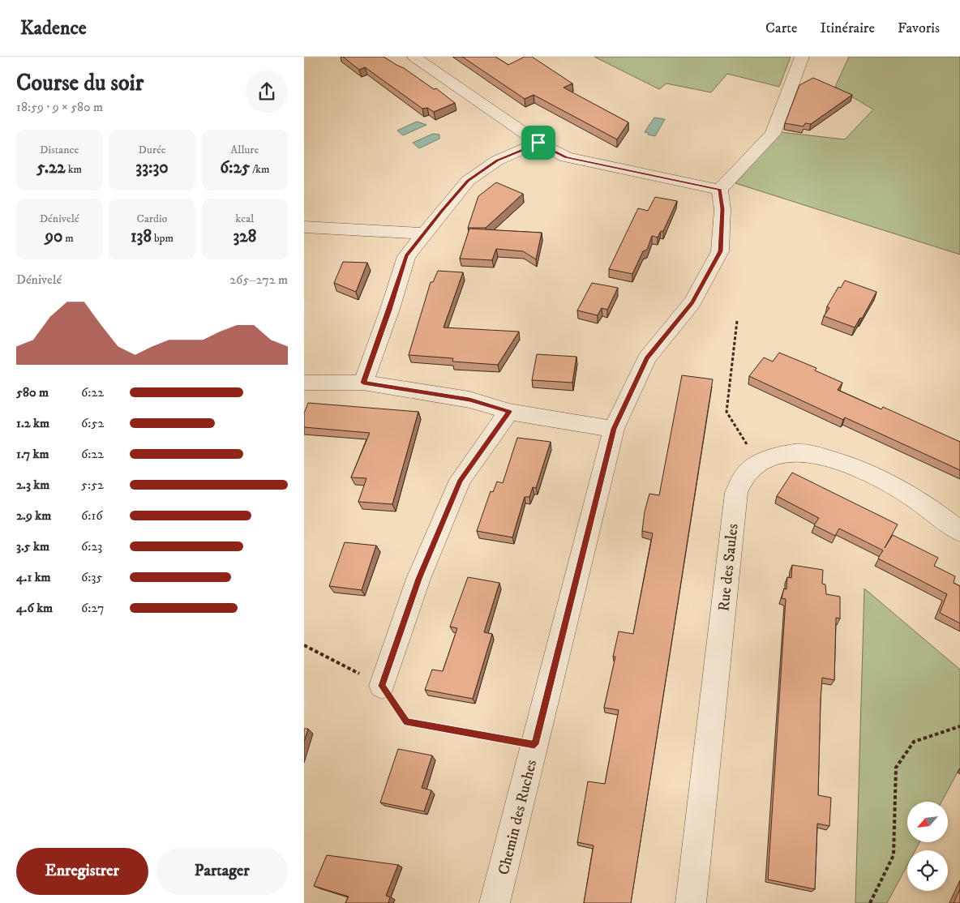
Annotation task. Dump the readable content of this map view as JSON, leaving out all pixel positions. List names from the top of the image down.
{
  "streets": {
    "street": ["Rue des Saules", "Chemin des Ruches"]
  },
  "north": "bottom left",
  "page": {
    "header": "Kadence",
    "nav": ["Carte", "Itinéraire", "Favoris"],
    "heading": ["Course du soir", "18:59 · 9 × 580 m"],
    "stats": [
      ["Distance", "5.22 km"],
      ["Durée", "33:30"],
      ["Allure", "6:25 /km"],
      ["Dénivelé", "90 m"],
      ["Cardio", "138 bpm"],
      ["kcal", "328"]
    ],
    "chart": ["Dénivelé", "265–272 m"],
    "list": [
      {
        "name": "580 m",
        "note": "6:22"
      },
      {
        "name": "1.2 km",
        "note": "6:52"
      },
      {
        "name": "1.7 km",
        "note": "6:22"
      },
      {
        "name": "2.3 km",
        "note": "5:52"
      },
      {
        "name": "2.9 km",
        "note": "6:16"
      },
      {
        "name": "3.5 km",
        "note": "6:23"
      },
      {
        "name": "4.1 km",
        "note": "6:35"
      },
      {
        "name": "4.6 km",
        "note": "6:27"
      }
    ],
    "buttons": ["Enregistrer", "Partager"]
  }
}
